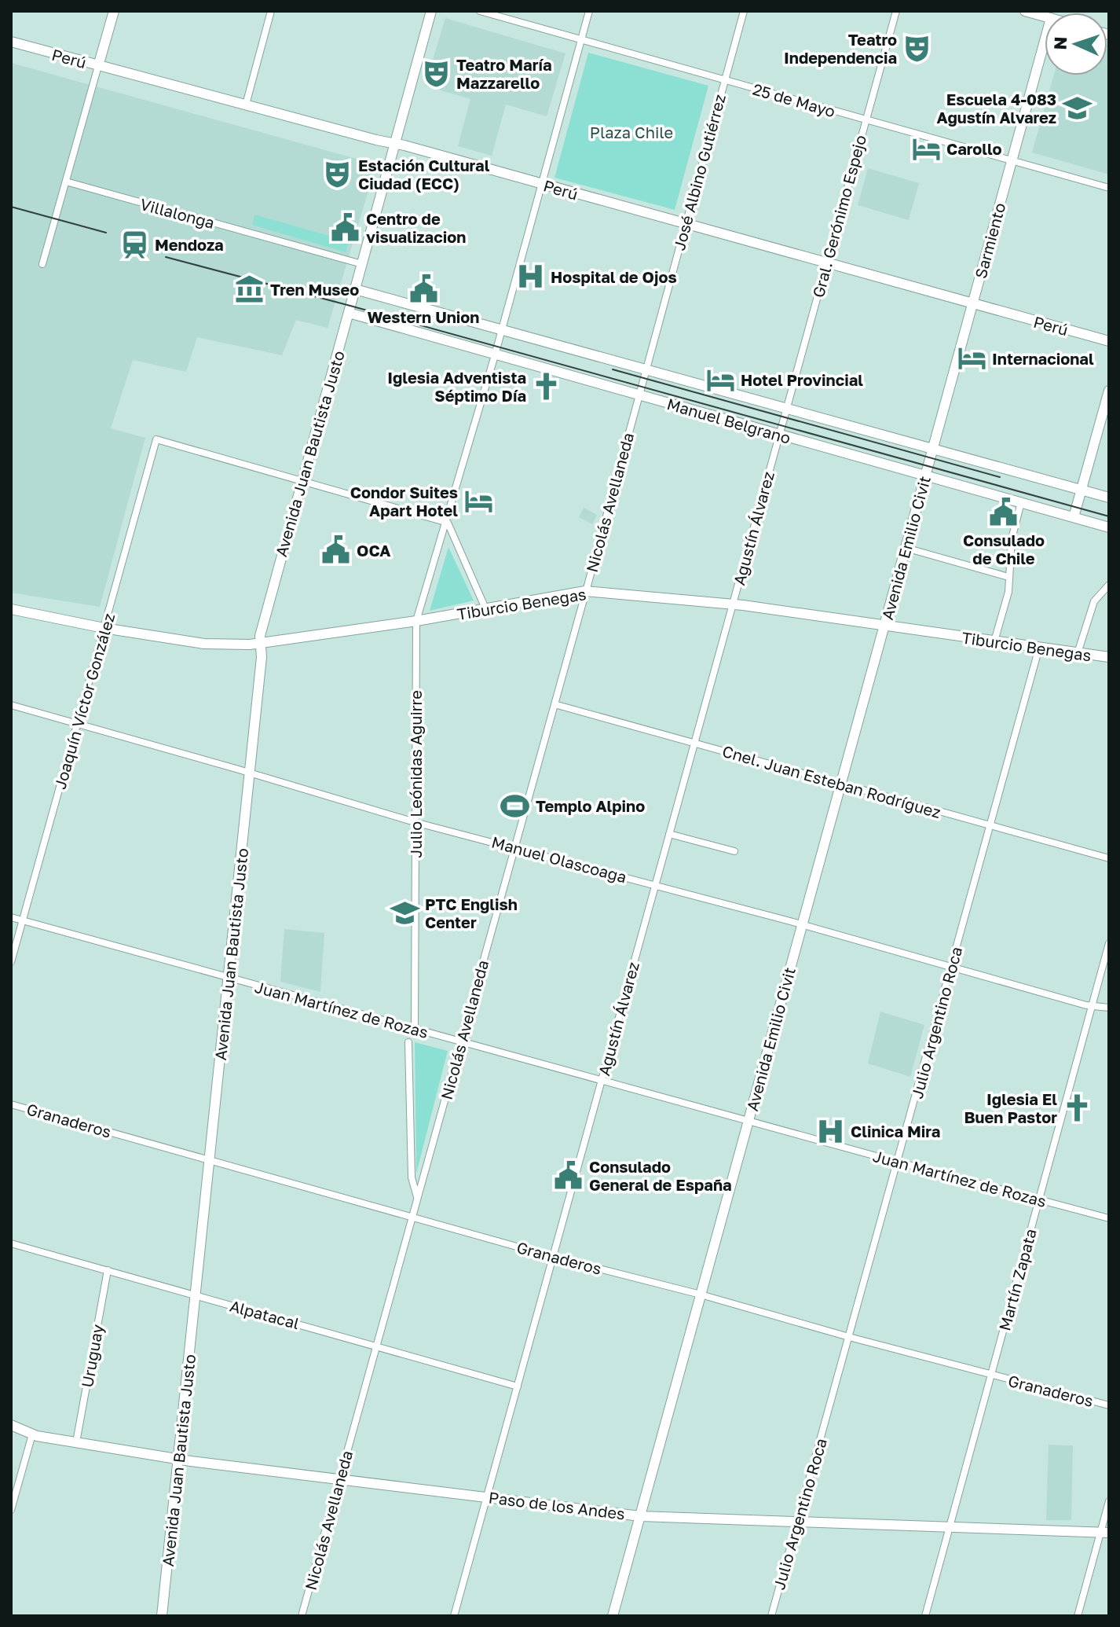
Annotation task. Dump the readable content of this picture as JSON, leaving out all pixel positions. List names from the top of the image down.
{
  "streets": {
    "main road": [
      "Perú",
      "Sarmiento",
      "Manuel Belgrano",
      "Avenida Juan Bautista Justo",
      "Avenida Emilio Civit",
      "Tiburcio Benegas",
      "Paso de los Andes"
    ],
    "street": [
      "25 de Mayo",
      "José Albino Gutiérrez",
      "Villalonga",
      "Gral. Gerónimo Espejo",
      "Nicolás Avellaneda",
      "Agustín Álvarez",
      "Joaquín Víctor González",
      "Julio Leónidas Aguirre",
      "Cnel. Juan Esteban Rodríguez",
      "Manuel Olascoaga",
      "Juan Martínez de Rozas",
      "Julio Argentino Roca",
      "Granaderos",
      "Martín Zapata",
      "Alpatacal",
      "Uruguay"
    ]
  },
  "crossings": [
    ["Perú", "José Albino Gutiérrez"],
    ["Perú", "Gral. Gerónimo Espejo"],
    ["Perú", "Sarmiento"],
    ["Perú", "Avenida Juan Bautista Justo"],
    ["Perú", "Julio Leónidas Aguirre"],
    ["25 de Mayo", "José Albino Gutiérrez"],
    ["25 de Mayo", "Gral. Gerónimo Espejo"],
    ["25 de Mayo", "Sarmiento"],
    ["25 de Mayo", "Julio Leónidas Aguirre"],
    ["José Albino Gutiérrez", "Manuel Belgrano"],
    ["José Albino Gutiérrez", "Nicolás Avellaneda"],
    ["Villalonga", "Avenida Juan Bautista Justo"],
    ["Gral. Gerónimo Espejo", "Manuel Belgrano"],
    ["Gral. Gerónimo Espejo", "Agustín Álvarez"],
    ["Sarmiento", "Manuel Belgrano"],
    ["Sarmiento", "Avenida Emilio Civit"],
    ["Manuel Belgrano", "Avenida Juan Bautista Justo"],
    ["Manuel Belgrano", "Nicolás Avellaneda"],
    ["Manuel Belgrano", "Agustín Álvarez"],
    ["Manuel Belgrano", "Avenida Emilio Civit"],
    ["Manuel Belgrano", "Julio Leónidas Aguirre"],
    ["Avenida Juan Bautista Justo", "Tiburcio Benegas"],
    ["Avenida Juan Bautista Justo", "Joaquín Víctor González"],
    ["Avenida Juan Bautista Justo", "Manuel Olascoaga"],
    ["Avenida Juan Bautista Justo", "Juan Martínez de Rozas"],
    ["Avenida Juan Bautista Justo", "Granaderos"],
    ["Avenida Juan Bautista Justo", "Alpatacal"],
    ["Avenida Juan Bautista Justo", "Paso de los Andes"],
    ["Nicolás Avellaneda", "Tiburcio Benegas"],
    ["Nicolás Avellaneda", "Cnel. Juan Esteban Rodríguez"],
    ["Nicolás Avellaneda", "Manuel Olascoaga"],
    ["Nicolás Avellaneda", "Juan Martínez de Rozas"],
    ["Nicolás Avellaneda", "Granaderos"],
    ["Nicolás Avellaneda", "Alpatacal"],
    ["Nicolás Avellaneda", "Paso de los Andes"],
    ["Agustín Álvarez", "Tiburcio Benegas"],
    ["Agustín Álvarez", "Cnel. Juan Esteban Rodríguez"],
    ["Agustín Álvarez", "Manuel Olascoaga"],
    ["Agustín Álvarez", "Juan Martínez de Rozas"],
    ["Agustín Álvarez", "Granaderos"],
    ["Agustín Álvarez", "Alpatacal"],
    ["Agustín Álvarez", "Paso de los Andes"],
    ["Avenida Emilio Civit", "Tiburcio Benegas"],
    ["Avenida Emilio Civit", "Cnel. Juan Esteban Rodríguez"],
    ["Avenida Emilio Civit", "Manuel Olascoaga"],
    ["Avenida Emilio Civit", "Juan Martínez de Rozas"],
    ["Avenida Emilio Civit", "Granaderos"],
    ["Avenida Emilio Civit", "Paso de los Andes"],
    ["Tiburcio Benegas", "Joaquín Víctor González"],
    ["Tiburcio Benegas", "Julio Leónidas Aguirre"],
    ["Tiburcio Benegas", "Julio Argentino Roca"],
    ["Joaquín Víctor González", "Manuel Olascoaga"],
    ["Joaquín Víctor González", "Juan Martínez de Rozas"],
    ["Julio Leónidas Aguirre", "Manuel Olascoaga"],
    ["Julio Leónidas Aguirre", "Juan Martínez de Rozas"],
    ["Cnel. Juan Esteban Rodríguez", "Julio Argentino Roca"],
    ["Manuel Olascoaga", "Julio Argentino Roca"],
    ["Manuel Olascoaga", "Martín Zapata"],
    ["Juan Martínez de Rozas", "Julio Argentino Roca"],
    ["Juan Martínez de Rozas", "Martín Zapata"],
    ["Julio Argentino Roca", "Granaderos"],
    ["Julio Argentino Roca", "Paso de los Andes"],
    ["Granaderos", "Martín Zapata"],
    ["Martín Zapata", "Paso de los Andes"],
    ["Alpatacal", "Uruguay"],
    ["Uruguay", "Paso de los Andes"]
  ],
  "parks": ["Plaza Chile"],
  "places": {
    "theatre": ["Teatro Independencia", "Teatro María Mazzarello", "Estación Cultural Ciudad (ECC)"],
    "school or university": ["Escuela 4-083 Agustín Alvarez", "PTC English Center"],
    "hotel": [
      "Carollo",
      "Internacional",
      "Hotel Provincial",
      "Condor Suites Apart Hotel"
    ],
    "public building": [
      "Centro de visualizacion",
      "Western Union",
      "Consulado de Chile",
      "OCA",
      "Consulado General de España"
    ],
    "station": ["Mendoza"],
    "hospital": ["Hospital de Ojos", "Clinica Mira"],
    "museum": ["Tren Museo"],
    "church": ["Iglesia Adventista Séptimo Día", "Iglesia El Buen Pastor"],
    "sports": ["Templo Alpino"]
  },
  "north": "left"
}
